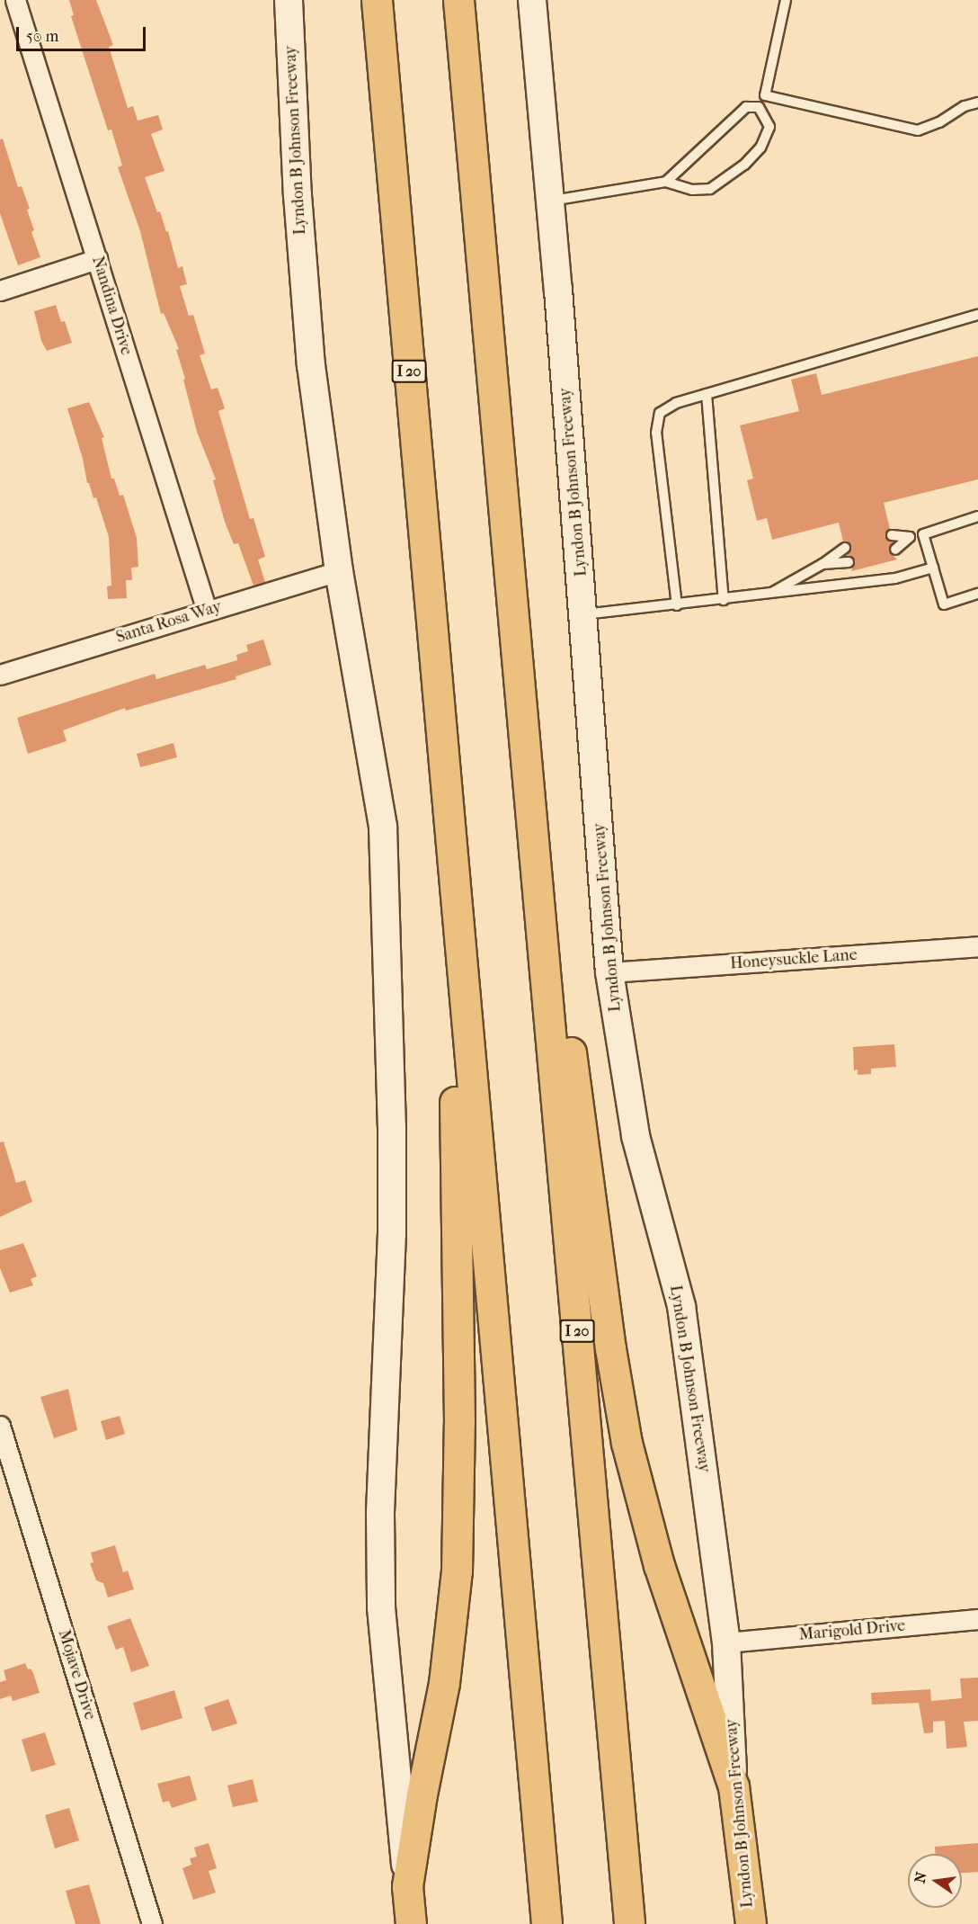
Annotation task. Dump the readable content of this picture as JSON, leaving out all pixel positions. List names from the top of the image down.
{
  "streets": {
    "main road": ["Lyndon B Johnson Freeway", "I 20"],
    "street": [
      "Nandina Drive",
      "Santa Rosa Way",
      "Honeysuckle Lane",
      "Marigold Drive",
      "Mojave Drive"
    ]
  },
  "crossings": [
    ["Lyndon B Johnson Freeway", "Santa Rosa Way"],
    ["Lyndon B Johnson Freeway", "Honeysuckle Lane"],
    ["Lyndon B Johnson Freeway", "Marigold Drive"],
    ["Nandina Drive", "Santa Rosa Way"]
  ],
  "scale_bar": "50 m",
  "north": "left"
}
